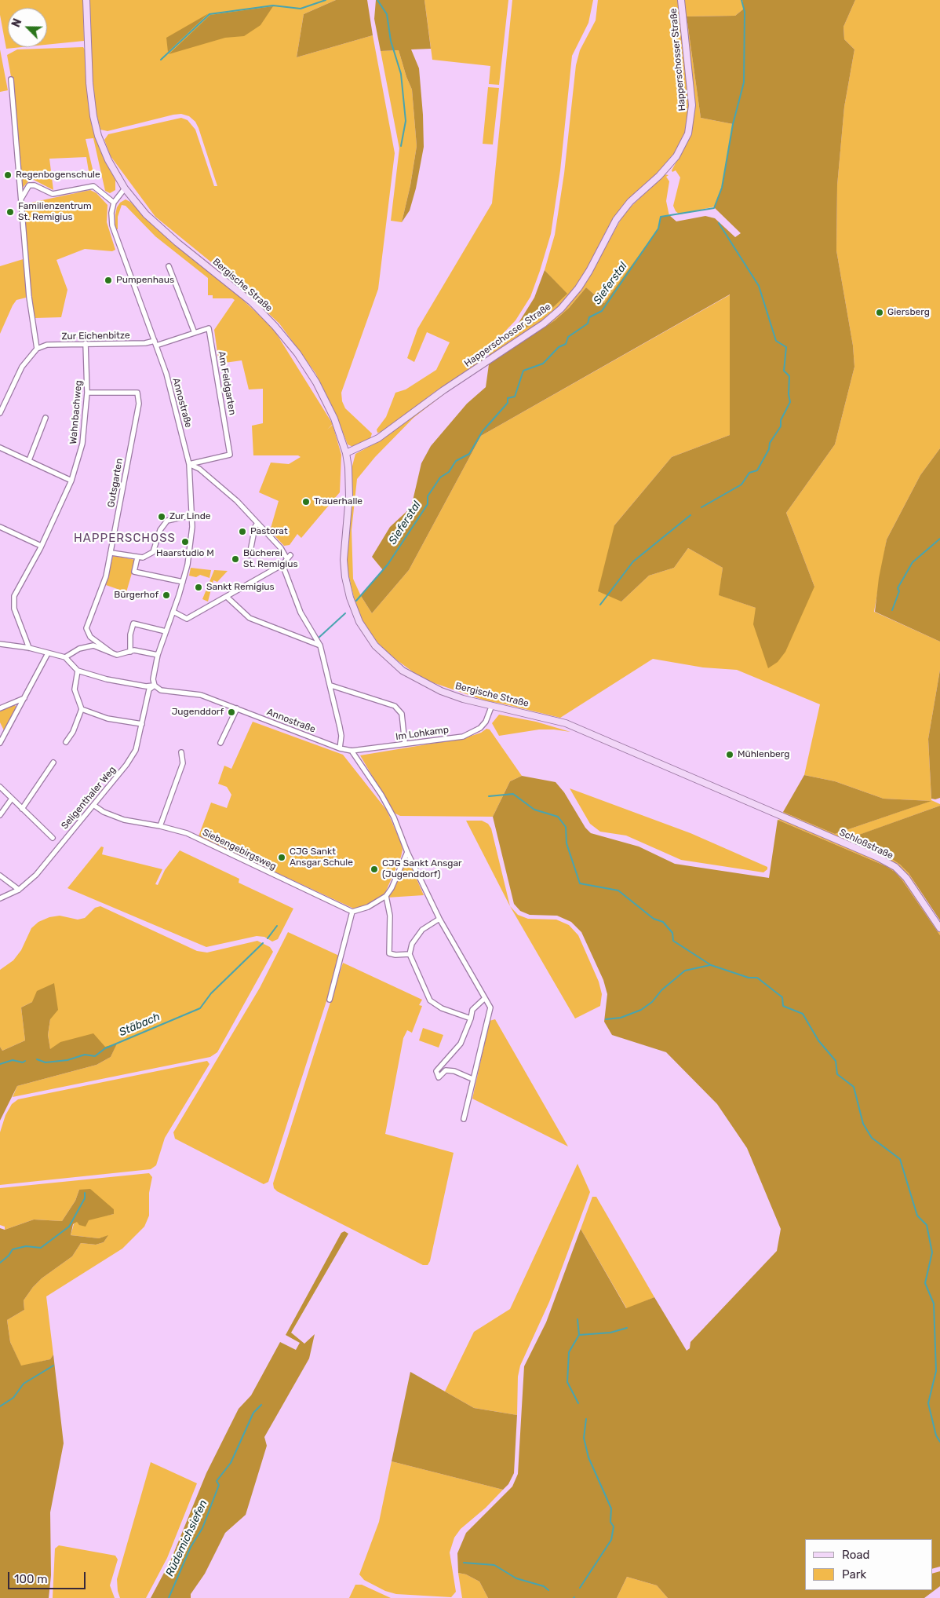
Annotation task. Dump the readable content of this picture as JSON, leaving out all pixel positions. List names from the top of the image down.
{
  "streets": {
    "main road": ["Happerschosser Straße", "Bergische Straße", "Schloßstraße"],
    "street": [
      "Zur Eichenbitze",
      "Am Feldgarten",
      "Annostraße",
      "Wahnbachweg",
      "Gutsgarten",
      "Im Lohkamp",
      "Seligenthaler Weg",
      "Siebengebirgsweg"
    ]
  },
  "crossings": [
    ["Happerschosser Straße", "Bergische Straße"],
    ["Bergische Straße", "Im Lohkamp"],
    ["Bergische Straße", "Schloßstraße"],
    ["Zur Eichenbitze", "Am Feldgarten"],
    ["Zur Eichenbitze", "Annostraße"],
    ["Zur Eichenbitze", "Wahnbachweg"],
    ["Am Feldgarten", "Annostraße"],
    ["Annostraße", "Im Lohkamp"],
    ["Annostraße", "Seligenthaler Weg"],
    ["Wahnbachweg", "Gutsgarten"],
    ["Seligenthaler Weg", "Siebengebirgsweg"]
  ],
  "districts": ["HAPPERSCHOSS"],
  "water": ["Sieferstal", "Stäbach", "Rüdemichsiefen"],
  "places": [
    "Regenbogenschule",
    "Familienzentrum St. Remigius",
    "Pumpenhaus",
    "Giersberg",
    "Trauerhalle",
    "Zur Linde",
    "Pastorat",
    "Haarstudio M",
    "Bücherei St. Remigius",
    "Sankt Remigius",
    "Bürgerhof",
    "Jugenddorf",
    "Mühlenberg",
    "CJG Sankt Ansgar Schule",
    "CJG Sankt Ansgar (Jugenddorf)"
  ],
  "legend": ["Road", "Park"],
  "scale_bar": "100 m",
  "north": "top left"
}
